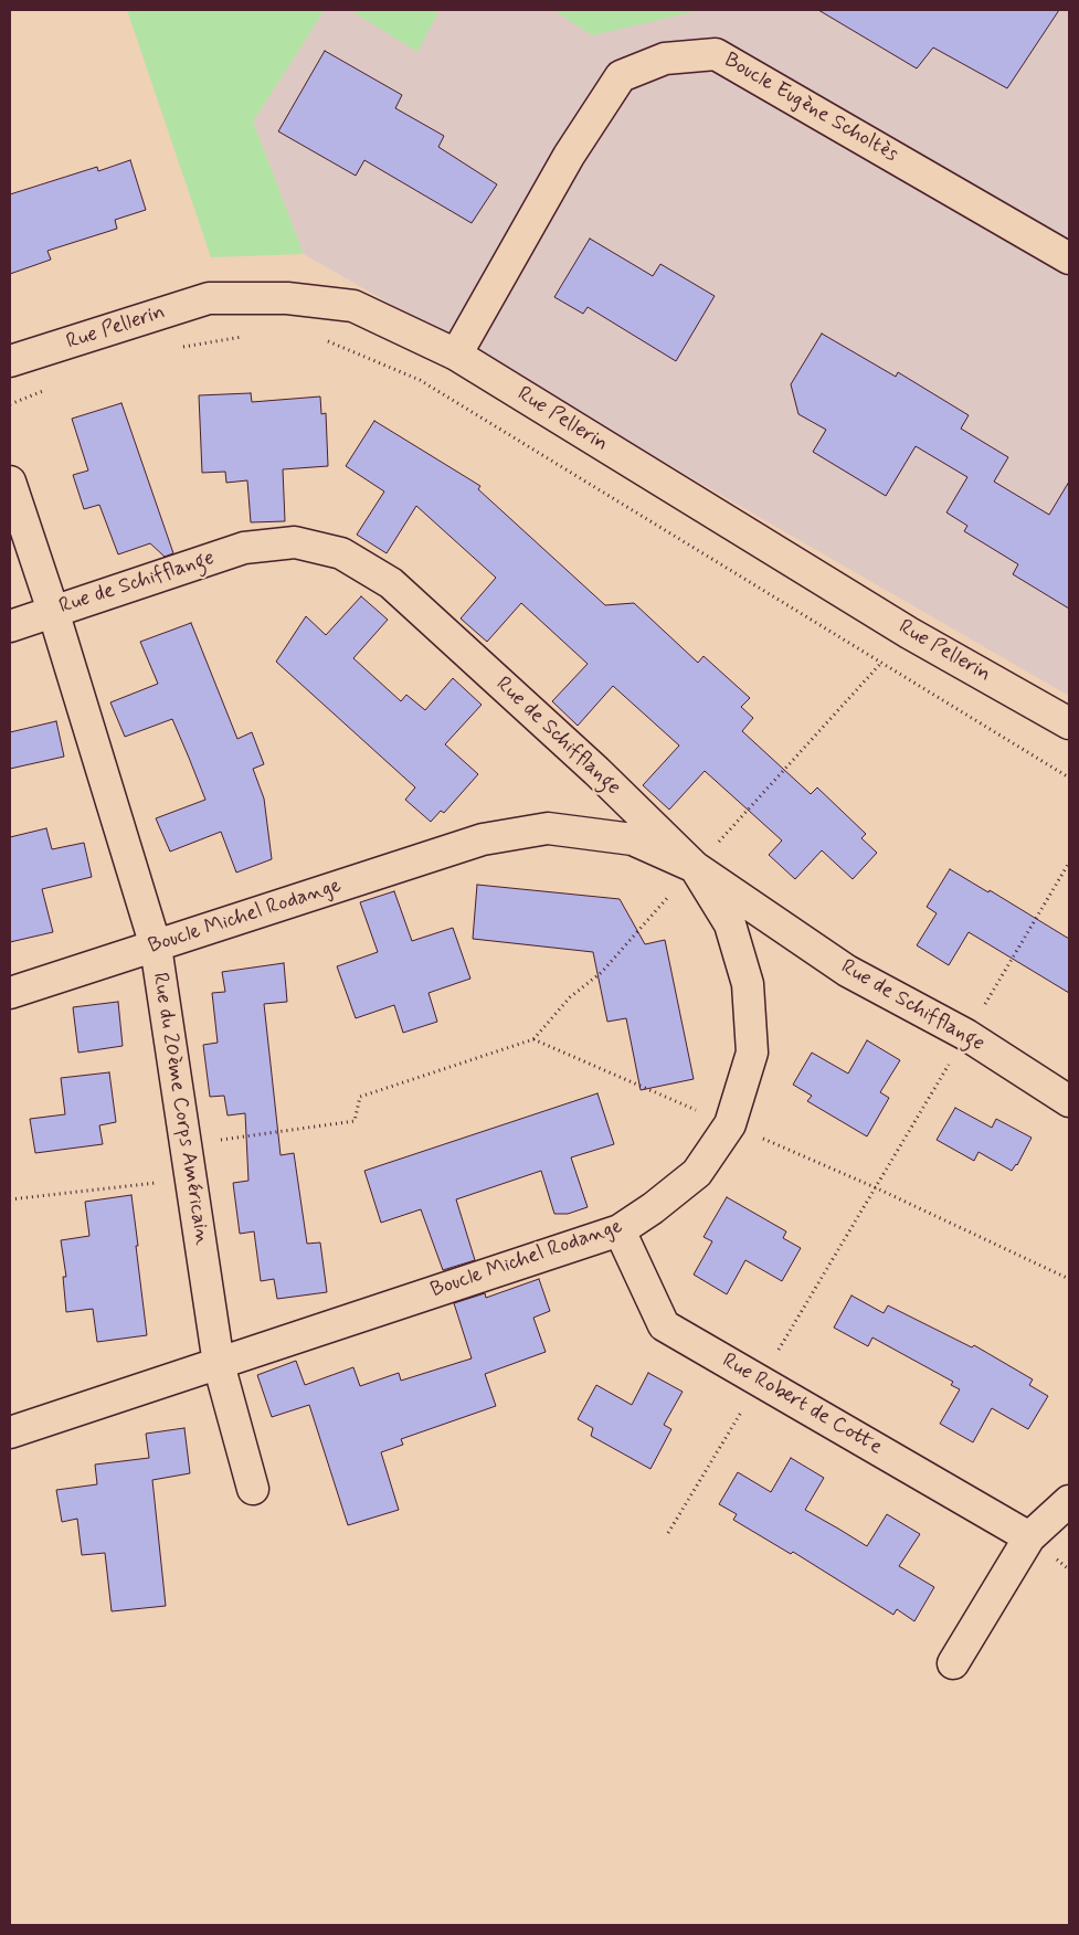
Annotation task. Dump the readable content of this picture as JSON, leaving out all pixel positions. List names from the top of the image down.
{
  "streets": {
    "street": [
      "Boucle Eugène Scholtès",
      "Rue Pellerin",
      "Rue de Schifflange",
      "Boucle Michel Rodange",
      "Rue du 20ème Corps Américain",
      "Rue Robert de Cotte"
    ]
  },
  "crossings": [
    ["Boucle Eugène Scholtès", "Rue Pellerin"],
    ["Rue de Schifflange", "Boucle Michel Rodange"],
    ["Rue de Schifflange", "Rue du 20ème Corps Américain"],
    ["Boucle Michel Rodange", "Rue du 20ème Corps Américain"],
    ["Boucle Michel Rodange", "Rue Robert de Cotte"]
  ]
}
